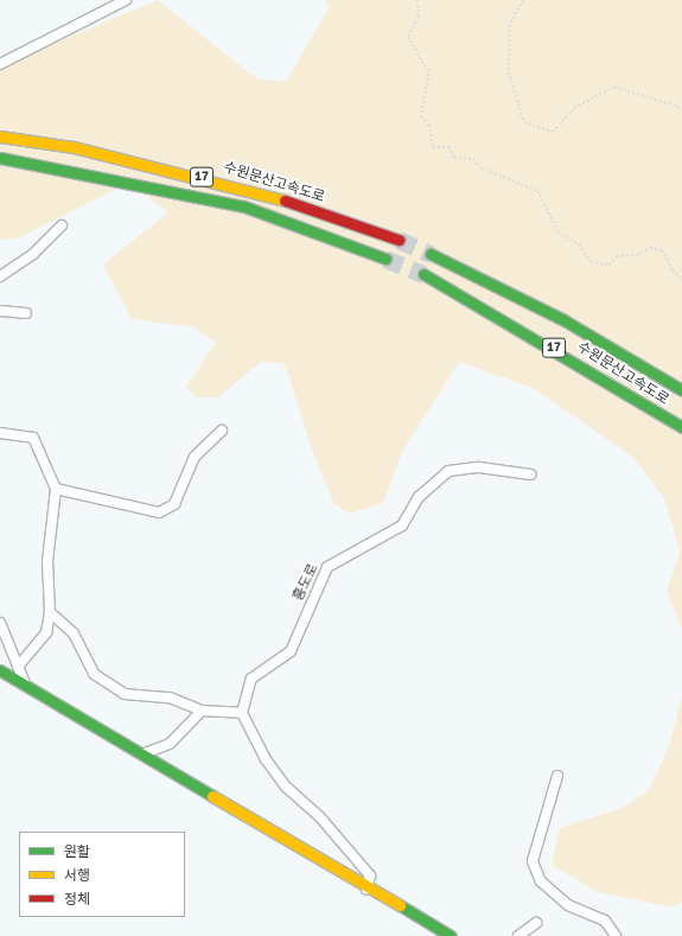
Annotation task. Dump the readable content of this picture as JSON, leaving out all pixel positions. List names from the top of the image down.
{
  "streets": {
    "main road": ["17", "수원문산고속도로"],
    "street": ["흥도로"]
  },
  "legend": ["원활", "서행", "정체"]
}
